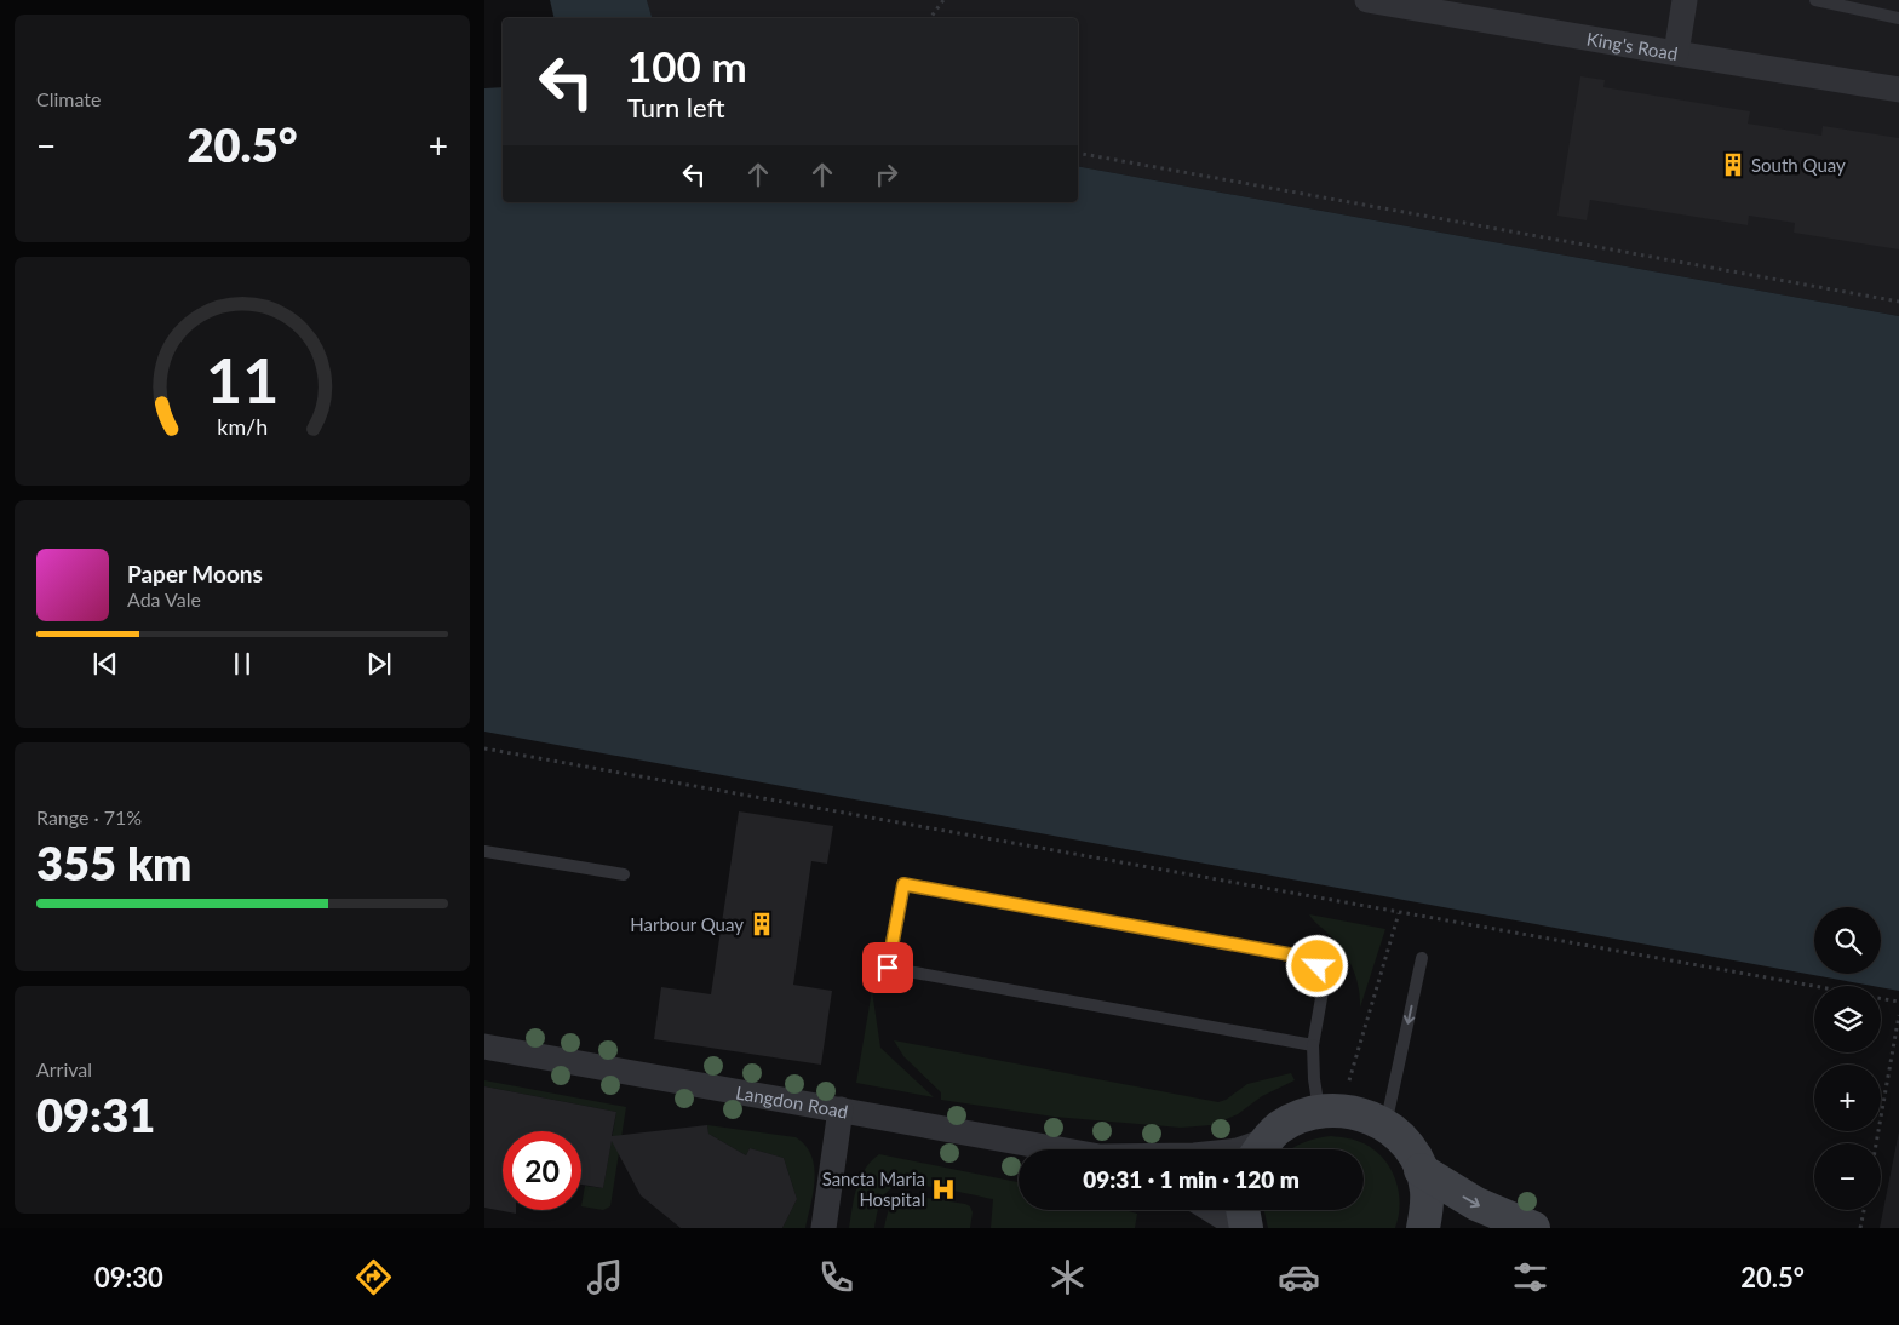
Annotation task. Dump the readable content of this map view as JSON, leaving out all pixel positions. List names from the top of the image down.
{
  "streets": {
    "street": ["King's Road", "Langdon Road"]
  },
  "places": {
    "building": ["South Quay", "Harbour Quay"],
    "hospital": ["Sancta Maria Hospital"]
  },
  "page": {
    "tile": [
      "Climate",
      ["Range · 71%", "355 km"],
      ["Arrival", "09:31"]
    ],
    "turn": ["100 m", "Turn left"],
    "heat": ["−", "20.5°", "+"],
    "song": ["Paper Moons", "Ada Vale"],
    "map_buttons": ["+", "−"],
    "limit": "20",
    "trip": "09:31 · 1 min · 120 m",
    "tabs": ["09:30", "20.5°"],
    "gauge": ["11", "km/h"]
  }
}
